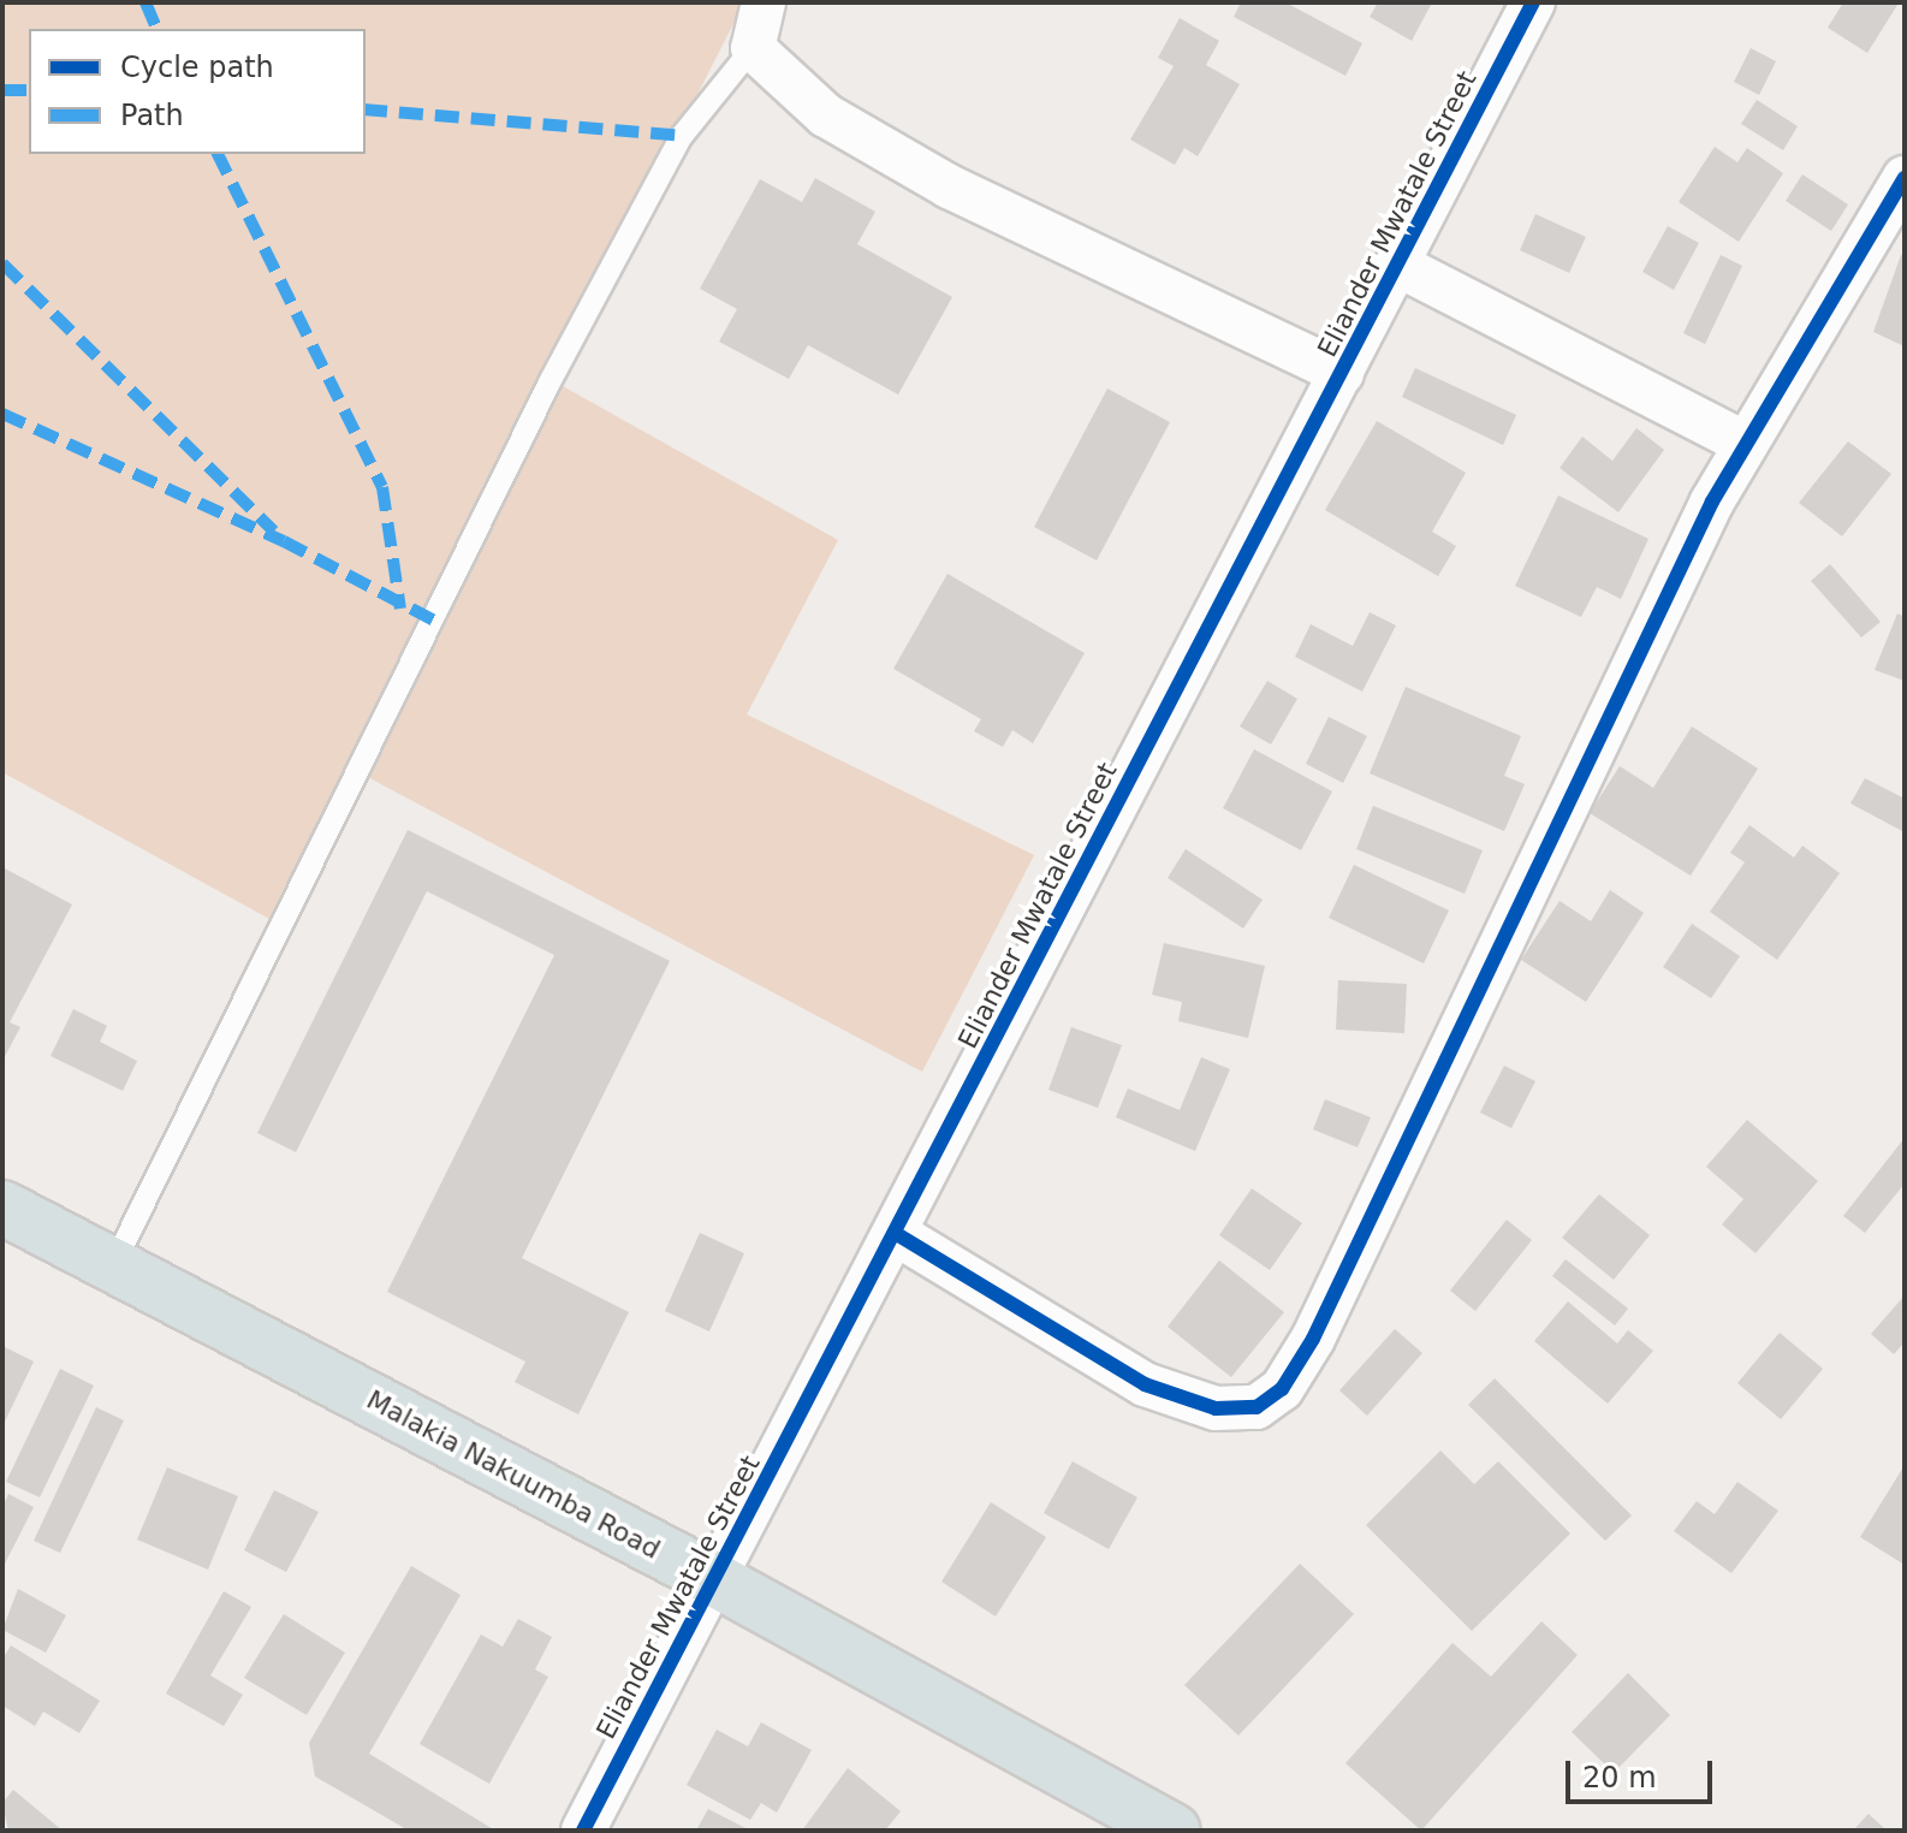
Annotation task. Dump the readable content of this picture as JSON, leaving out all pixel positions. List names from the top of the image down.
{
  "streets": {
    "main road": ["Malakia Nakuumba Road"],
    "street": ["Eliander Mwatale Street"]
  },
  "crossings": [
    ["Eliander Mwatale Street", "Malakia Nakuumba Road"]
  ],
  "legend": ["Cycle path", "Path"],
  "scale_bar": "20 m"
}
